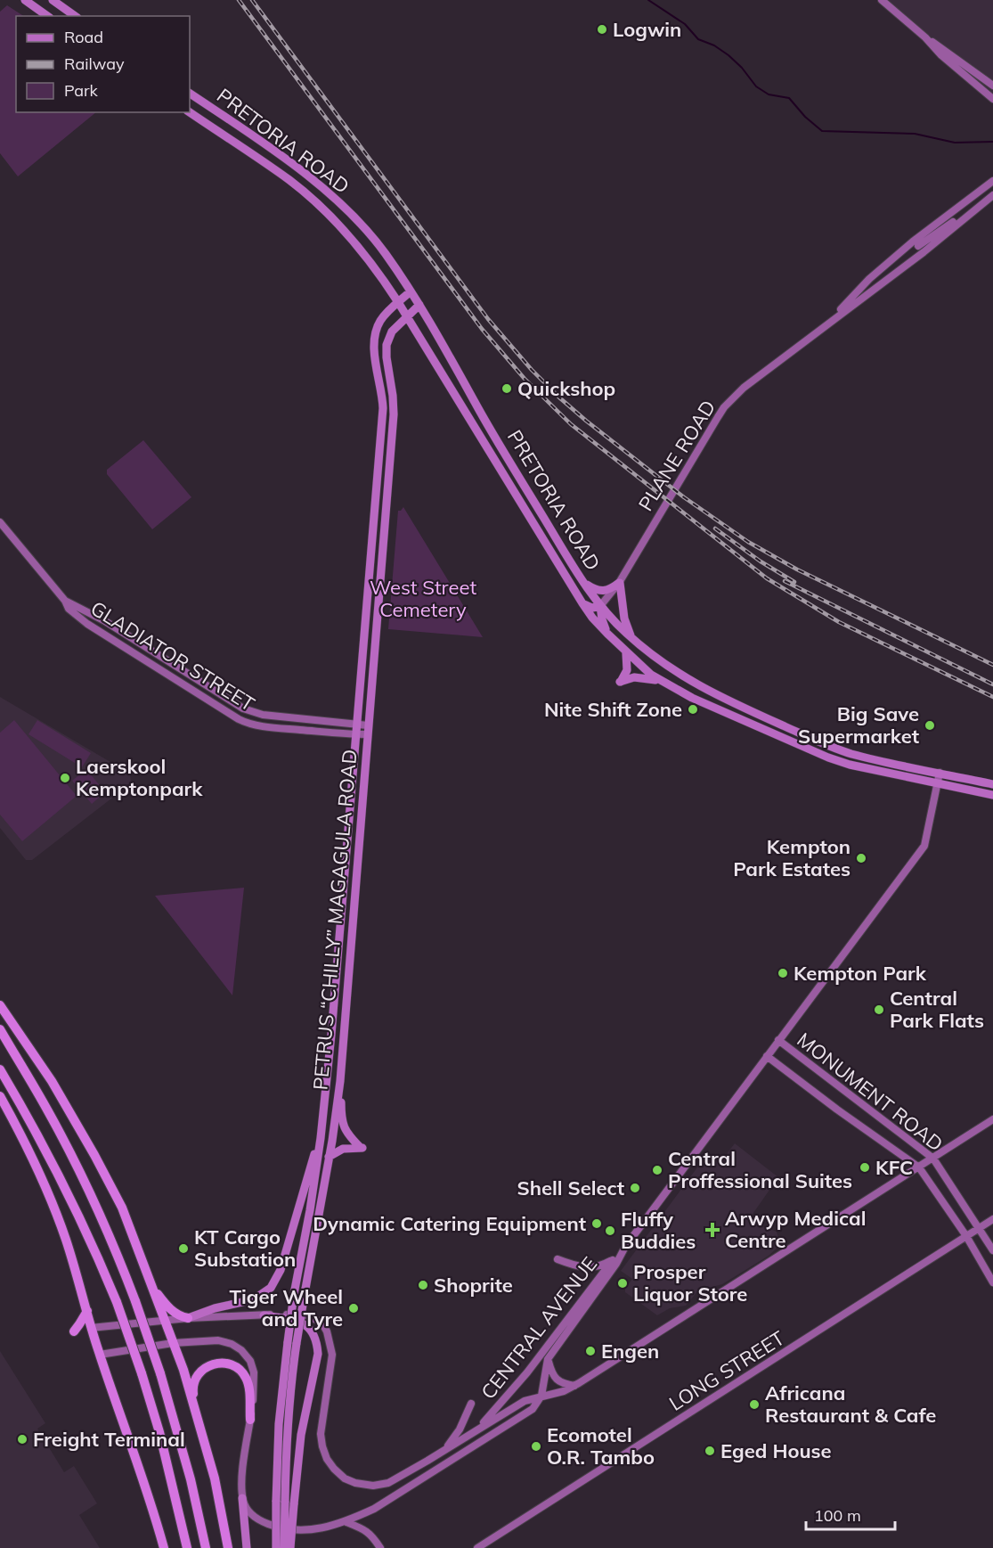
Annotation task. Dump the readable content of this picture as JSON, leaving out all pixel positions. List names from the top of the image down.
{
  "streets": {
    "main road": [
      "PRETORIA ROAD",
      "PLANE ROAD",
      "GLADIATOR STREET",
      "PETRUS “CHILLY” MAGAGULA ROAD",
      "MONUMENT ROAD",
      "CENTRAL AVENUE",
      "LONG STREET"
    ]
  },
  "crossings": [
    ["PRETORIA ROAD", "PLANE ROAD"],
    ["PRETORIA ROAD", "PETRUS “CHILLY” MAGAGULA ROAD"],
    ["PRETORIA ROAD", "CENTRAL AVENUE"],
    ["GLADIATOR STREET", "PETRUS “CHILLY” MAGAGULA ROAD"],
    ["MONUMENT ROAD", "CENTRAL AVENUE"],
    ["MONUMENT ROAD", "LONG STREET"]
  ],
  "parks": ["West Street Cemetery"],
  "places": {
    "other": [
      "Logwin",
      "Quickshop",
      "Nite Shift Zone",
      "Big Save Supermarket",
      "Laerskool Kemptonpark",
      "Kempton Park Estates",
      "Kempton Park",
      "Central Park Flats",
      "KFC",
      "Central Proffessional Suites",
      "Shell Select",
      "Dynamic Catering Equipment",
      "Fluffy Buddies",
      "KT Cargo Substation",
      "Prosper Liquor Store",
      "Shoprite",
      "Tiger Wheel and Tyre",
      "Engen",
      "Africana Restaurant & Cafe",
      "Freight Terminal",
      "Ecomotel O.R. Tambo",
      "Eged House"
    ],
    "health": ["Arwyp Medical Centre"]
  },
  "legend": ["Road", "Railway", "Park"],
  "scale_bar": "100 m"
}
